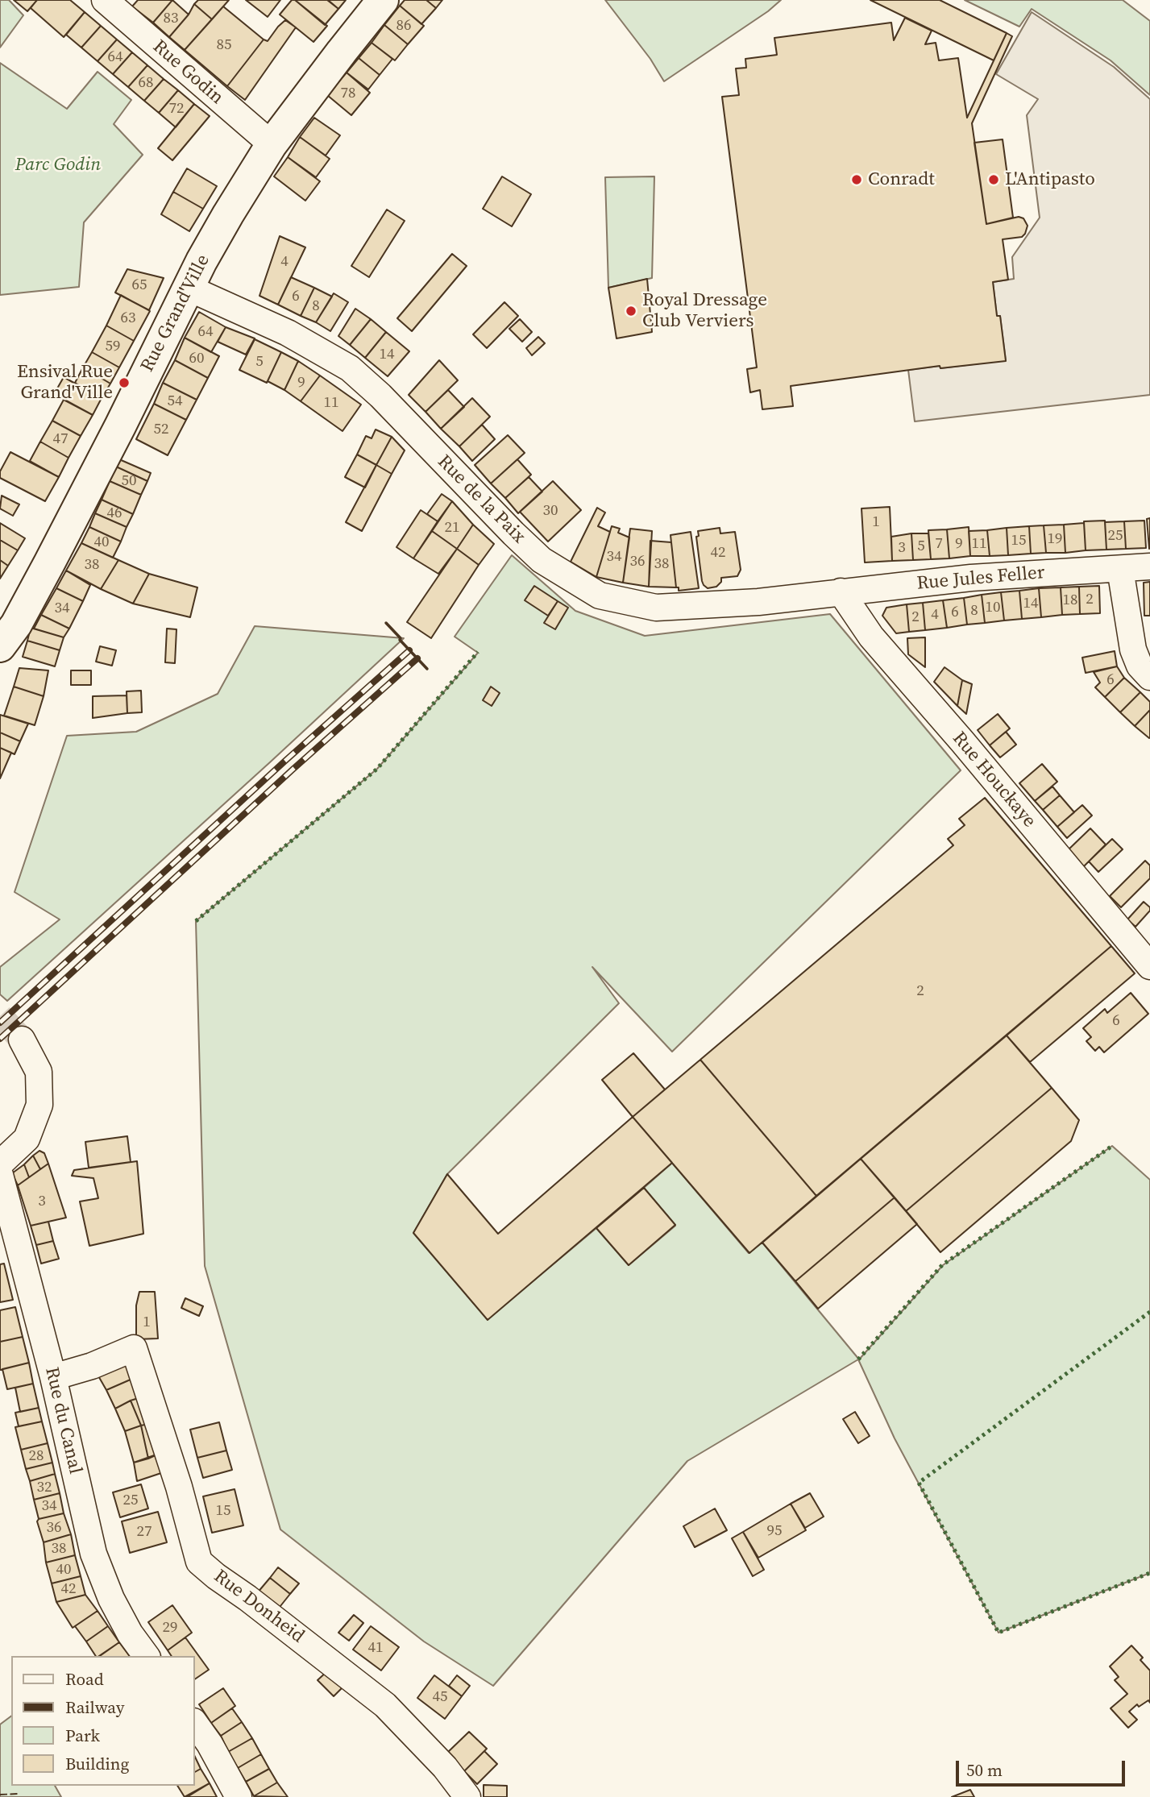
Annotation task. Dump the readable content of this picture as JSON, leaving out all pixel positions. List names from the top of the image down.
{
  "streets": {
    "main road": ["Rue Grand'Ville"],
    "street": [
      "Rue Godin",
      "Rue de la Paix",
      "Rue Jules Feller",
      "Rue Houckaye",
      "Rue du Canal",
      "Rue Donheid"
    ]
  },
  "crossings": [
    ["Rue Godin", "Rue Grand'Ville"],
    ["Rue Grand'Ville", "Rue de la Paix"],
    ["Rue de la Paix", "Rue Jules Feller"],
    ["Rue Jules Feller", "Rue Houckaye"],
    ["Rue du Canal", "Rue Donheid"]
  ],
  "parks": ["Parc Godin"],
  "places": [
    "Conradt",
    "L'Antipasto",
    "Royal Dressage Club Verviers",
    "Ensival Rue Grand'Ville"
  ],
  "house_numbers": [
    "83",
    "86",
    "85",
    "64",
    "68",
    "78",
    "72",
    "4",
    "65",
    "6",
    "8",
    "63",
    "64",
    "59",
    "14",
    "60",
    "5",
    "9",
    "54",
    "11",
    "52",
    "47",
    "50",
    "30",
    "46",
    "1",
    "21",
    "25",
    "19",
    "15",
    "40",
    "7",
    "9",
    "11",
    "5",
    "3",
    "42",
    "34",
    "36",
    "38",
    "38",
    "2",
    "18",
    "14",
    "10",
    "34",
    "8",
    "6",
    "4",
    "2",
    "6",
    "2",
    "6",
    "3",
    "1",
    "28",
    "32",
    "25",
    "34",
    "15",
    "36",
    "95",
    "27",
    "38",
    "40",
    "42",
    "29",
    "41",
    "45"
  ],
  "legend": [
    "Road",
    "Railway",
    "Park",
    "Building"
  ],
  "scale_bar": "50 m"
}
